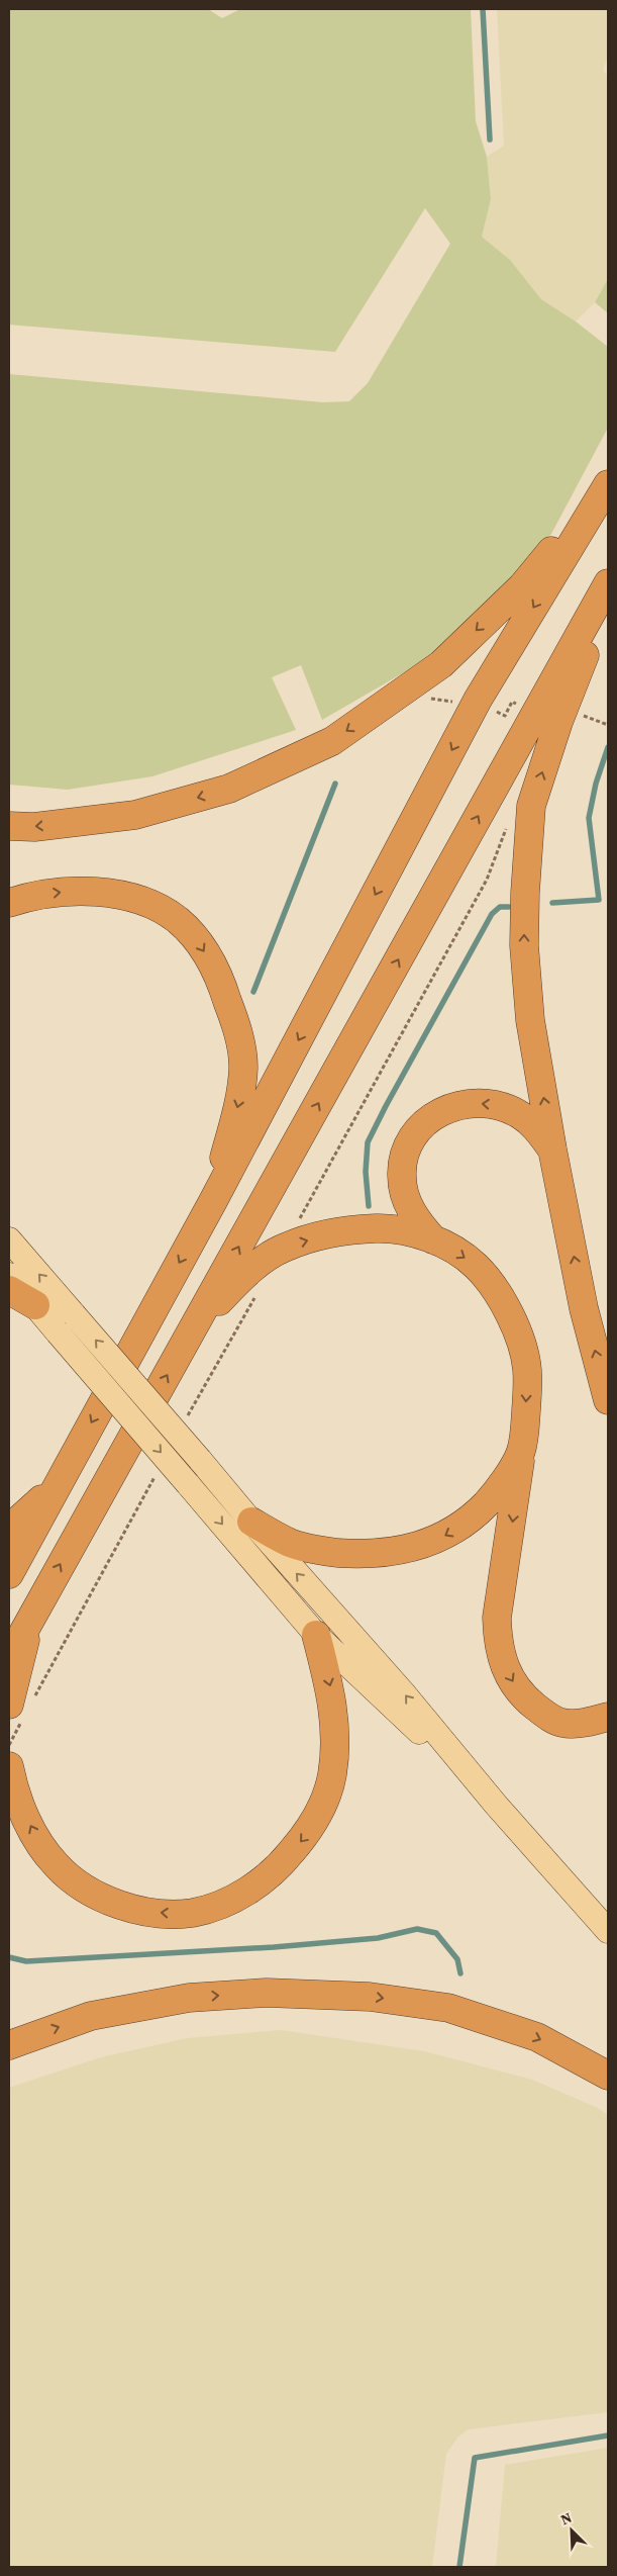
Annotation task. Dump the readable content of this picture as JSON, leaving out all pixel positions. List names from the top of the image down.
{
  "north": "top left"
}
